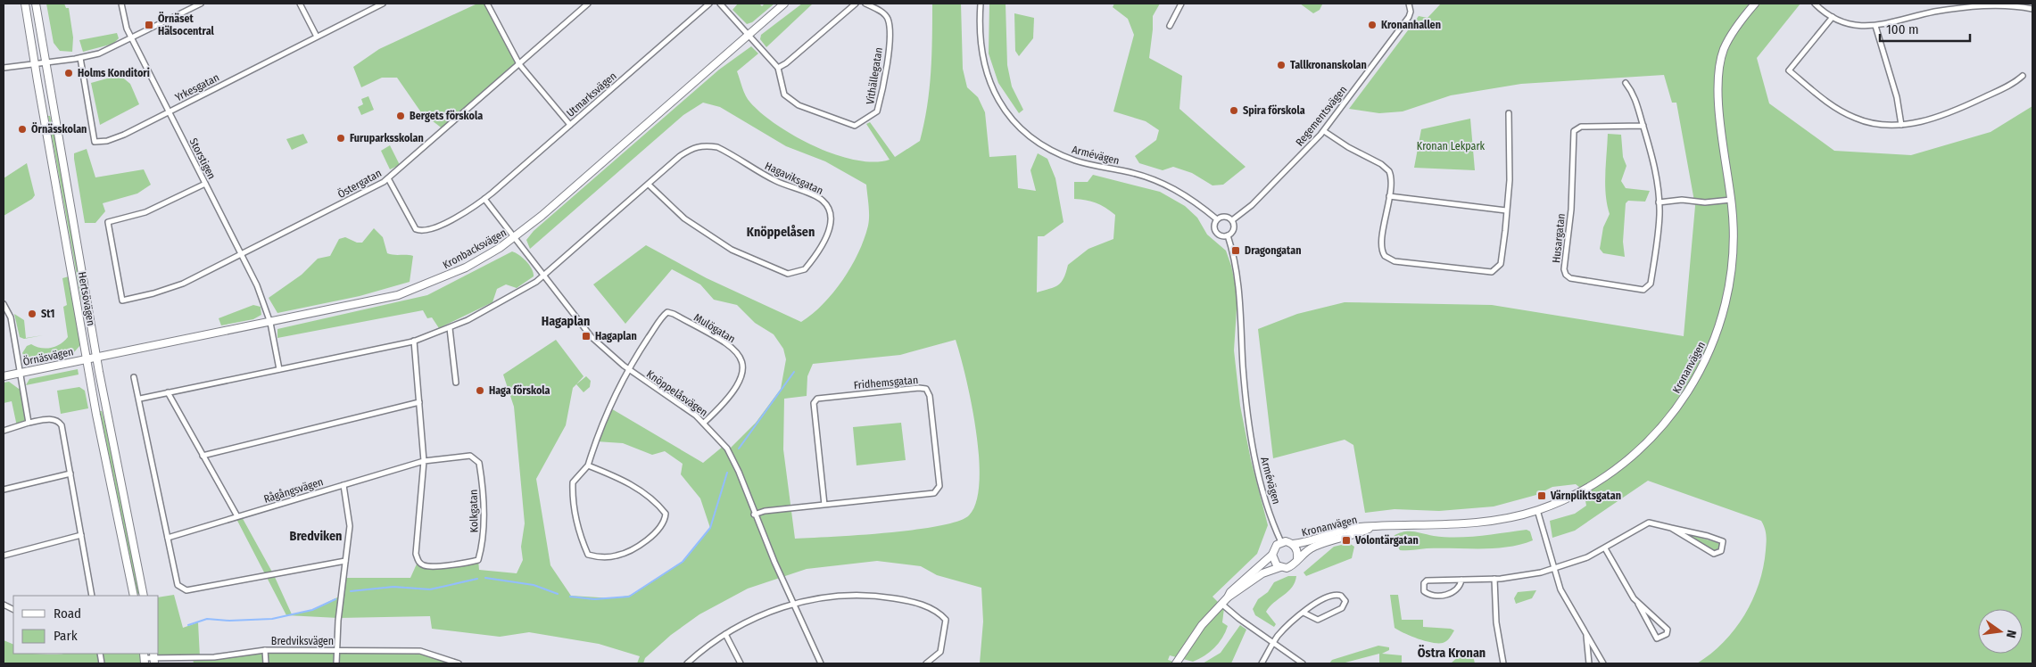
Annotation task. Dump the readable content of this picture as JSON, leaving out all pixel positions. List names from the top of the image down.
{
  "streets": {
    "street": [
      "Vithällegatan",
      "Yrkesgatan",
      "Utmarksvägen",
      "Regementsvägen",
      "Armévägen",
      "Storstigen",
      "Hagaviksgatan",
      "Östergatan",
      "Husargatan",
      "Kronbacksvägen",
      "Hertsövägen",
      "Mulögatan",
      "Örnäsvägen",
      "Kronanvägen",
      "Fridhemsgatan",
      "Knöppelåsvägen",
      "Rågångsvägen",
      "Kolkgatan",
      "Bredviksvägen"
    ]
  },
  "crossings": [
    ["Vithällegatan", "Kronbacksvägen"],
    ["Yrkesgatan", "Storstigen"],
    ["Utmarksvägen", "Östergatan"],
    ["Regementsvägen", "Armévägen"],
    ["Armévägen", "Kronanvägen"],
    ["Storstigen", "Östergatan"],
    ["Storstigen", "Kronbacksvägen"],
    ["Hagaviksgatan", "Knöppelåsvägen"],
    ["Kronbacksvägen", "Hertsövägen"],
    ["Kronbacksvägen", "Örnäsvägen"],
    ["Kronbacksvägen", "Knöppelåsvägen"],
    ["Hertsövägen", "Örnäsvägen"],
    ["Mulögatan", "Knöppelåsvägen"],
    ["Fridhemsgatan", "Knöppelåsvägen"],
    ["Rågångsvägen", "Kolkgatan"]
  ],
  "districts": [
    "Knöppelåsen",
    "Hagaplan",
    "Bredviken",
    "Östra Kronan"
  ],
  "parks": ["Kronan Lekpark"],
  "places": {
    "transit": [
      "Örnäset Hälsocentral",
      "Dragongatan",
      "Hagaplan",
      "Värnpliktsgatan",
      "Volontärgatan"
    ],
    "other": [
      "Kronanhallen",
      "Tallkronanskolan",
      "Holms Konditori",
      "Spira förskola",
      "Bergets förskola",
      "Örnässkolan",
      "Furuparksskolan",
      "St1",
      "Haga förskola"
    ]
  },
  "legend": ["Road", "Park"],
  "scale_bar": "100 m",
  "north": "right"
}
